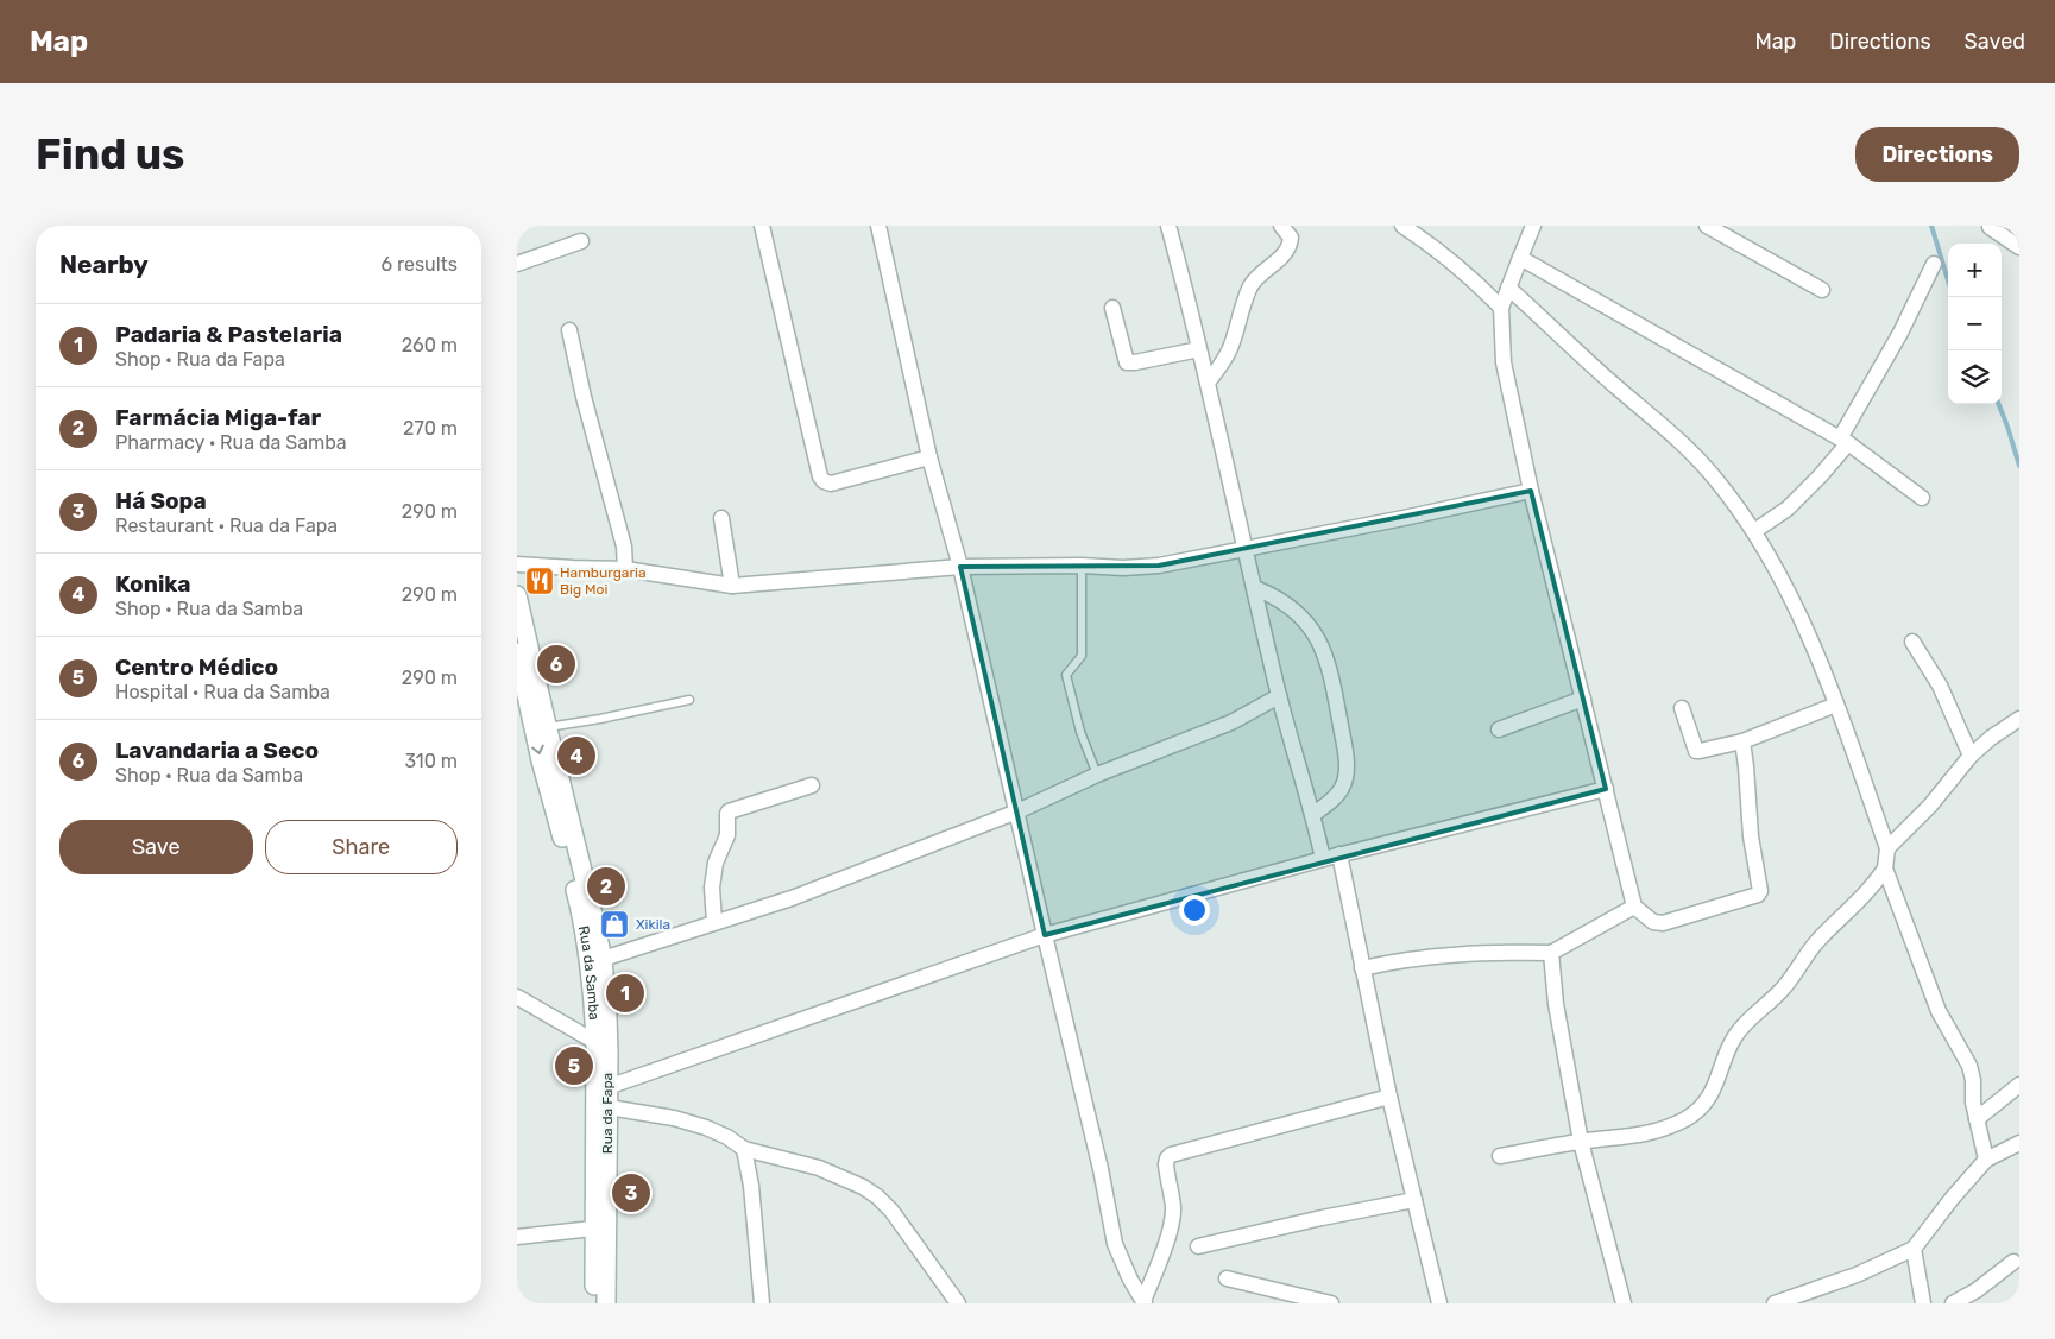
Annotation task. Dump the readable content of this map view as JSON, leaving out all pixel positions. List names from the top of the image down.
{
  "streets": {
    "main road": ["Rua da Samba", "Rua da Fapa"]
  },
  "crossings": [
    ["Rua da Samba", "Rua da Fapa"]
  ],
  "places": {
    "restaurant": ["Hamburgaria Big Moi"],
    "shop": ["Xikila"]
  },
  "page": {
    "header": "Map",
    "nav": ["Map", "Directions", "Saved"],
    "buttons": [
      "Directions",
      ["Save", "Share"]
    ],
    "title": "Find us",
    "heading": ["Nearby", "6 results"],
    "map_buttons": ["+", "−"],
    "list": [
      {
        "mark": "1",
        "name": "Padaria & Pastelaria",
        "note": "Shop · Rua da Fapa",
        "value": "260 m"
      },
      {
        "mark": "2",
        "name": "Farmácia Miga-far",
        "note": "Pharmacy · Rua da Samba",
        "value": "270 m"
      },
      {
        "mark": "3",
        "name": "Há Sopa",
        "note": "Restaurant · Rua da Fapa",
        "value": "290 m"
      },
      {
        "mark": "4",
        "name": "Konika",
        "note": "Shop · Rua da Samba",
        "value": "290 m"
      },
      {
        "mark": "5",
        "name": "Centro Médico",
        "note": "Hospital · Rua da Samba",
        "value": "290 m"
      },
      {
        "mark": "6",
        "name": "Lavandaria a Seco",
        "note": "Shop · Rua da Samba",
        "value": "310 m"
      }
    ],
    "pins": [
      "6",
      "4",
      "2",
      "1",
      "5",
      "3"
    ]
  }
}
